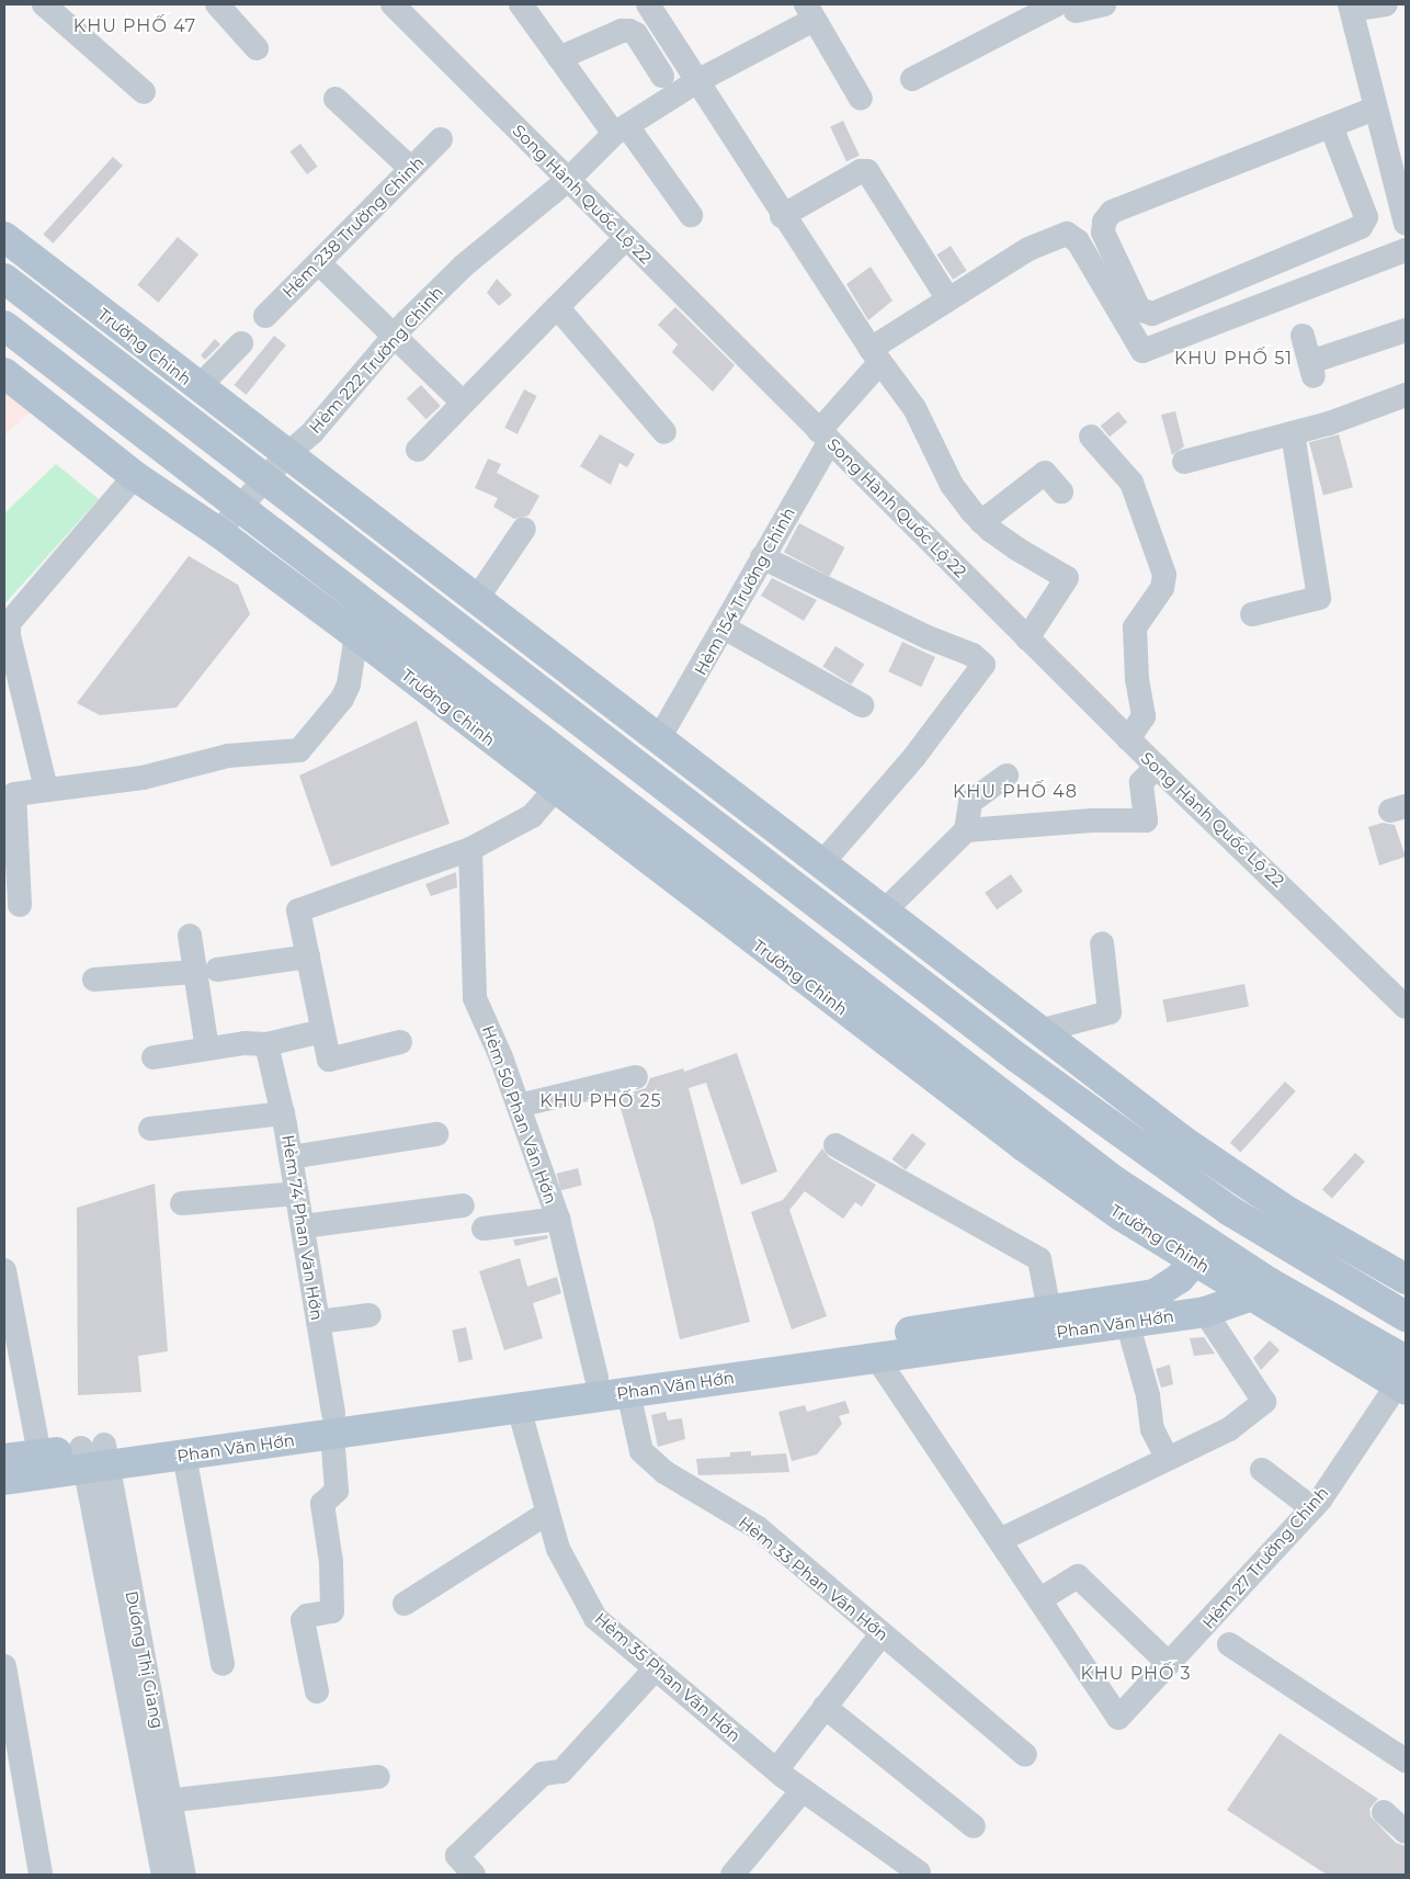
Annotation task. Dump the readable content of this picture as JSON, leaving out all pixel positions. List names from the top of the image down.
{
  "streets": {
    "main road": ["Trường Chinh", "Phan Văn Hớn"],
    "street": [
      "Song Hành Quốc Lộ 22",
      "Hẻm 238 Trường Chinh",
      "Hẻm 222 Trường Chinh",
      "Hẻm 154 Trường Chinh",
      "Hẻm 50 Phan Văn Hớn",
      "Hẻm 74 Phan Văn Hớn",
      "Hẻm 27 Trường Chinh",
      "Hẻm 33 Phan Văn Hớn",
      "Dương Thị Giang",
      "Hẻm 35 Phan Văn Hớn"
    ]
  },
  "crossings": [
    ["Song Hành Quốc Lộ 22", "Hẻm 222 Trường Chinh"],
    ["Song Hành Quốc Lộ 22", "Hẻm 154 Trường Chinh"],
    ["Trường Chinh", "Hẻm 222 Trường Chinh"],
    ["Trường Chinh", "Hẻm 154 Trường Chinh"],
    ["Trường Chinh", "Phan Văn Hớn"],
    ["Trường Chinh", "Hẻm 27 Trường Chinh"],
    ["Hẻm 50 Phan Văn Hớn", "Phan Văn Hớn"],
    ["Hẻm 74 Phan Văn Hớn", "Phan Văn Hớn"],
    ["Phan Văn Hớn", "Hẻm 33 Phan Văn Hớn"],
    ["Phan Văn Hớn", "Dương Thị Giang"],
    ["Phan Văn Hớn", "Hẻm 35 Phan Văn Hớn"]
  ],
  "districts": [
    "KHU PHỐ 47",
    "KHU PHỐ 51",
    "KHU PHỐ 48",
    "KHU PHỐ 25",
    "KHU PHỐ 3"
  ]
}
